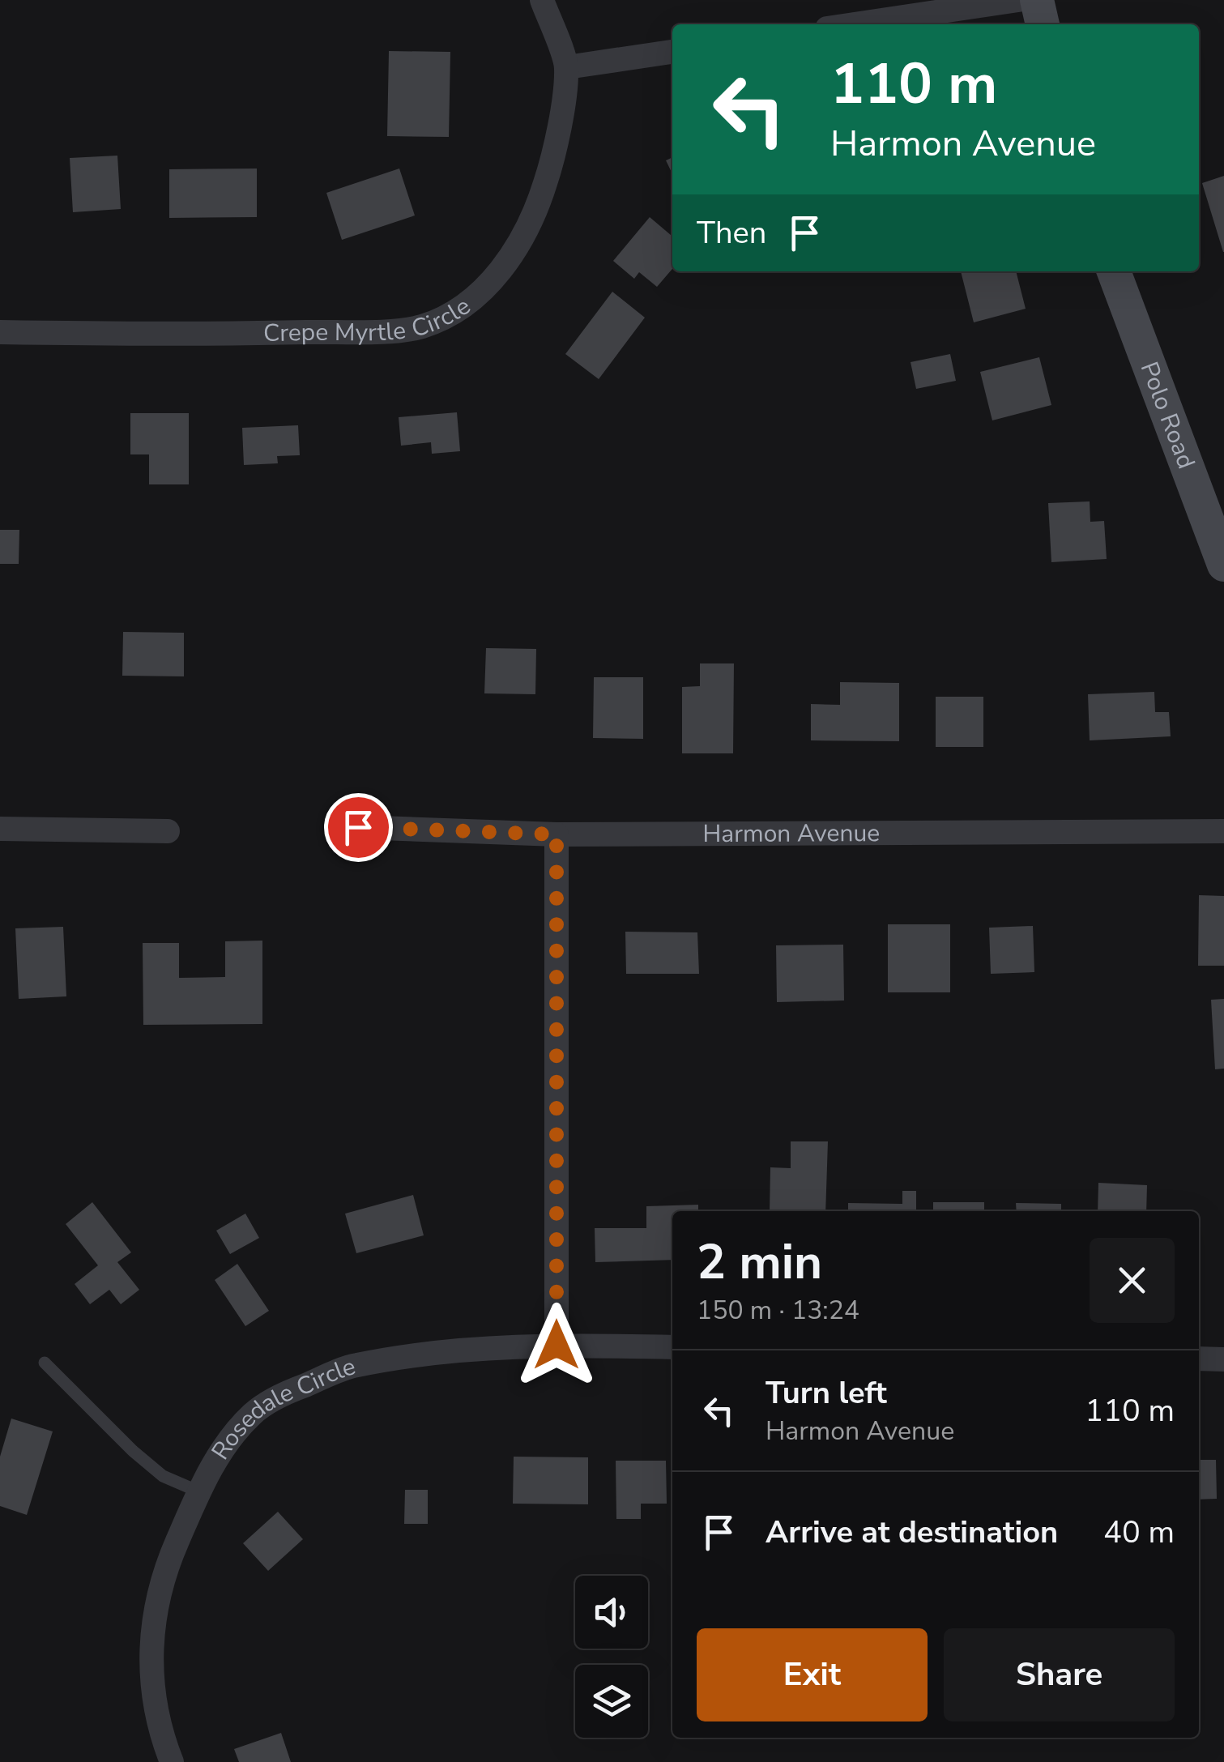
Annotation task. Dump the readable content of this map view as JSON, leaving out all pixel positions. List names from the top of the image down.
{
  "streets": {
    "main road": ["Polo Road"],
    "street": ["Crepe Myrtle Circle", "Harmon Avenue", "Rosedale Circle"]
  },
  "page": {
    "turn": ["110 m", "Harmon Avenue"],
    "then": "Then",
    "heading": ["2 min", "150 m · 13:24"],
    "list": [
      {
        "name": "Turn left",
        "note": "Harmon Avenue",
        "value": "110 m"
      },
      {
        "name": "Arrive at destination",
        "value": "40 m"
      }
    ],
    "buttons": ["Exit", "Share"]
  }
}
